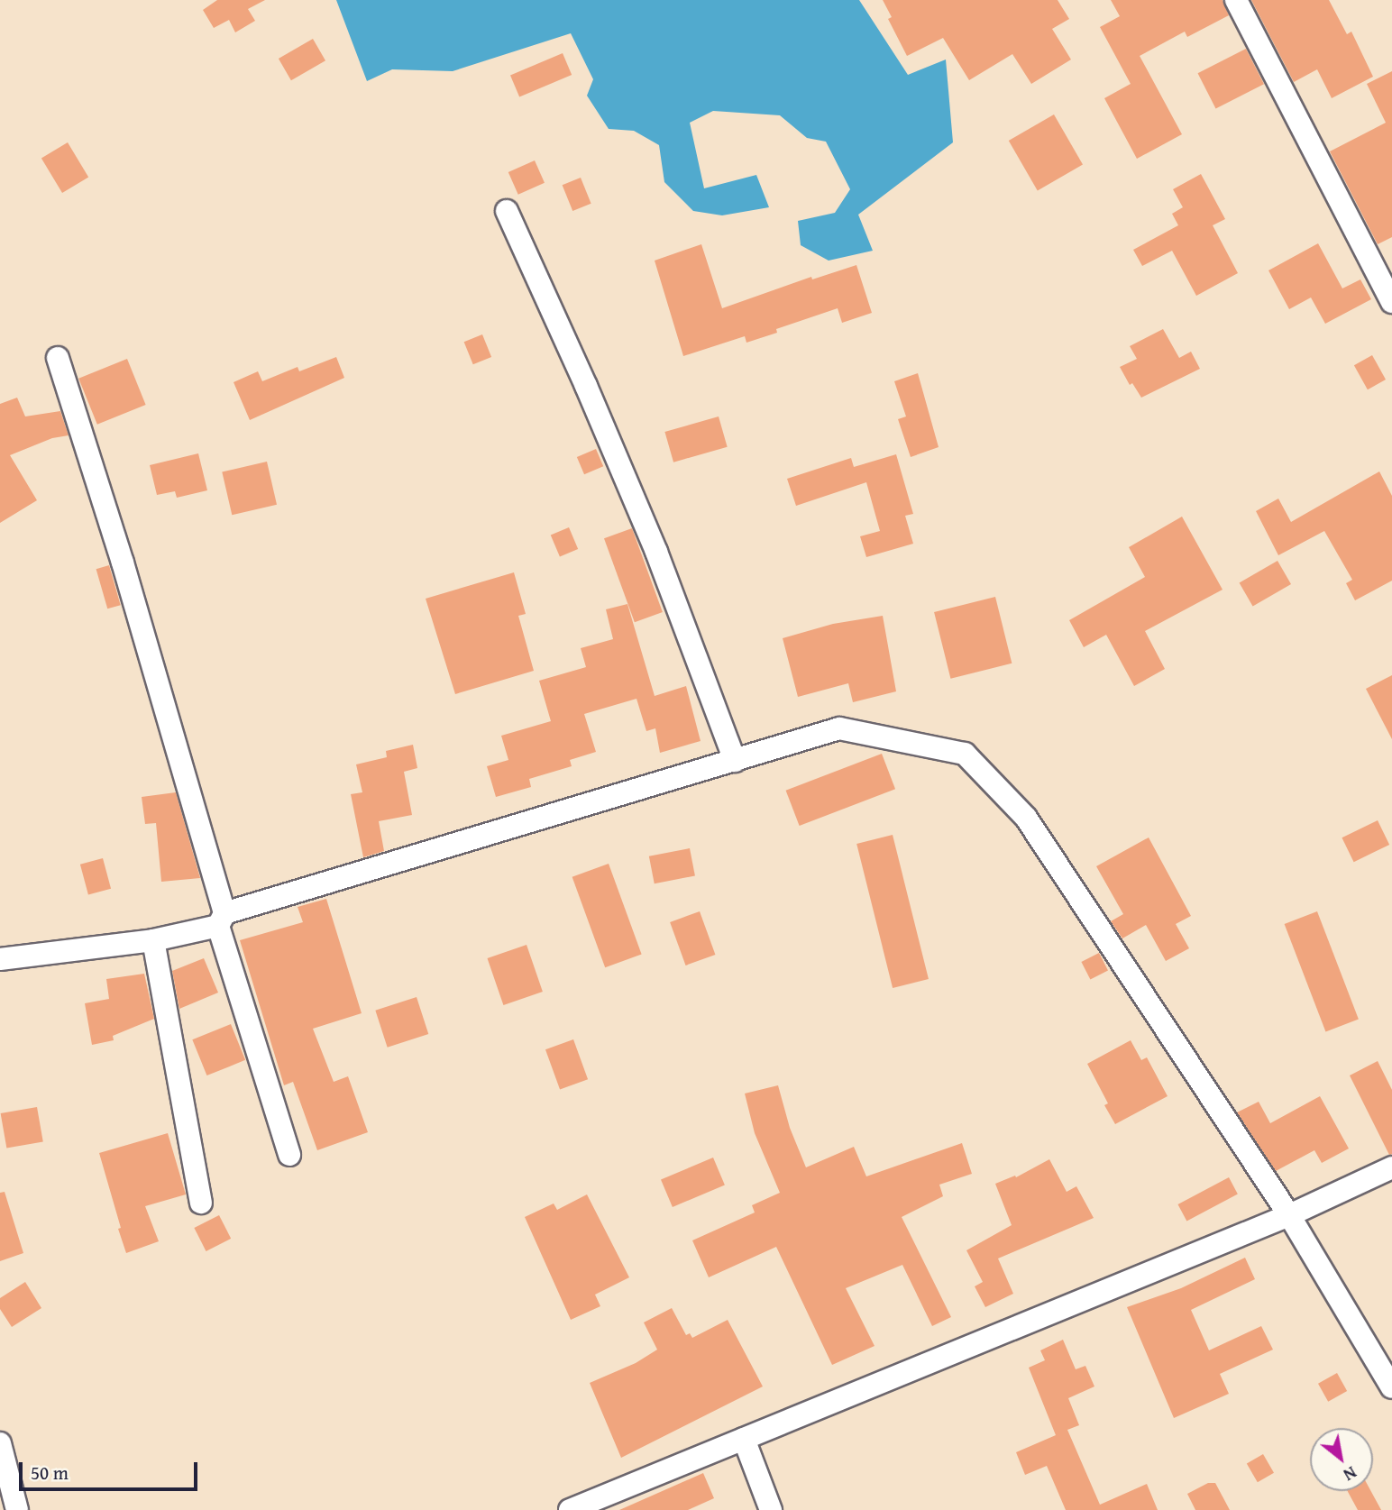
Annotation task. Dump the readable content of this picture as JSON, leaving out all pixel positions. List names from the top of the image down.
{
  "scale_bar": "50 m",
  "north": "bottom right"
}
